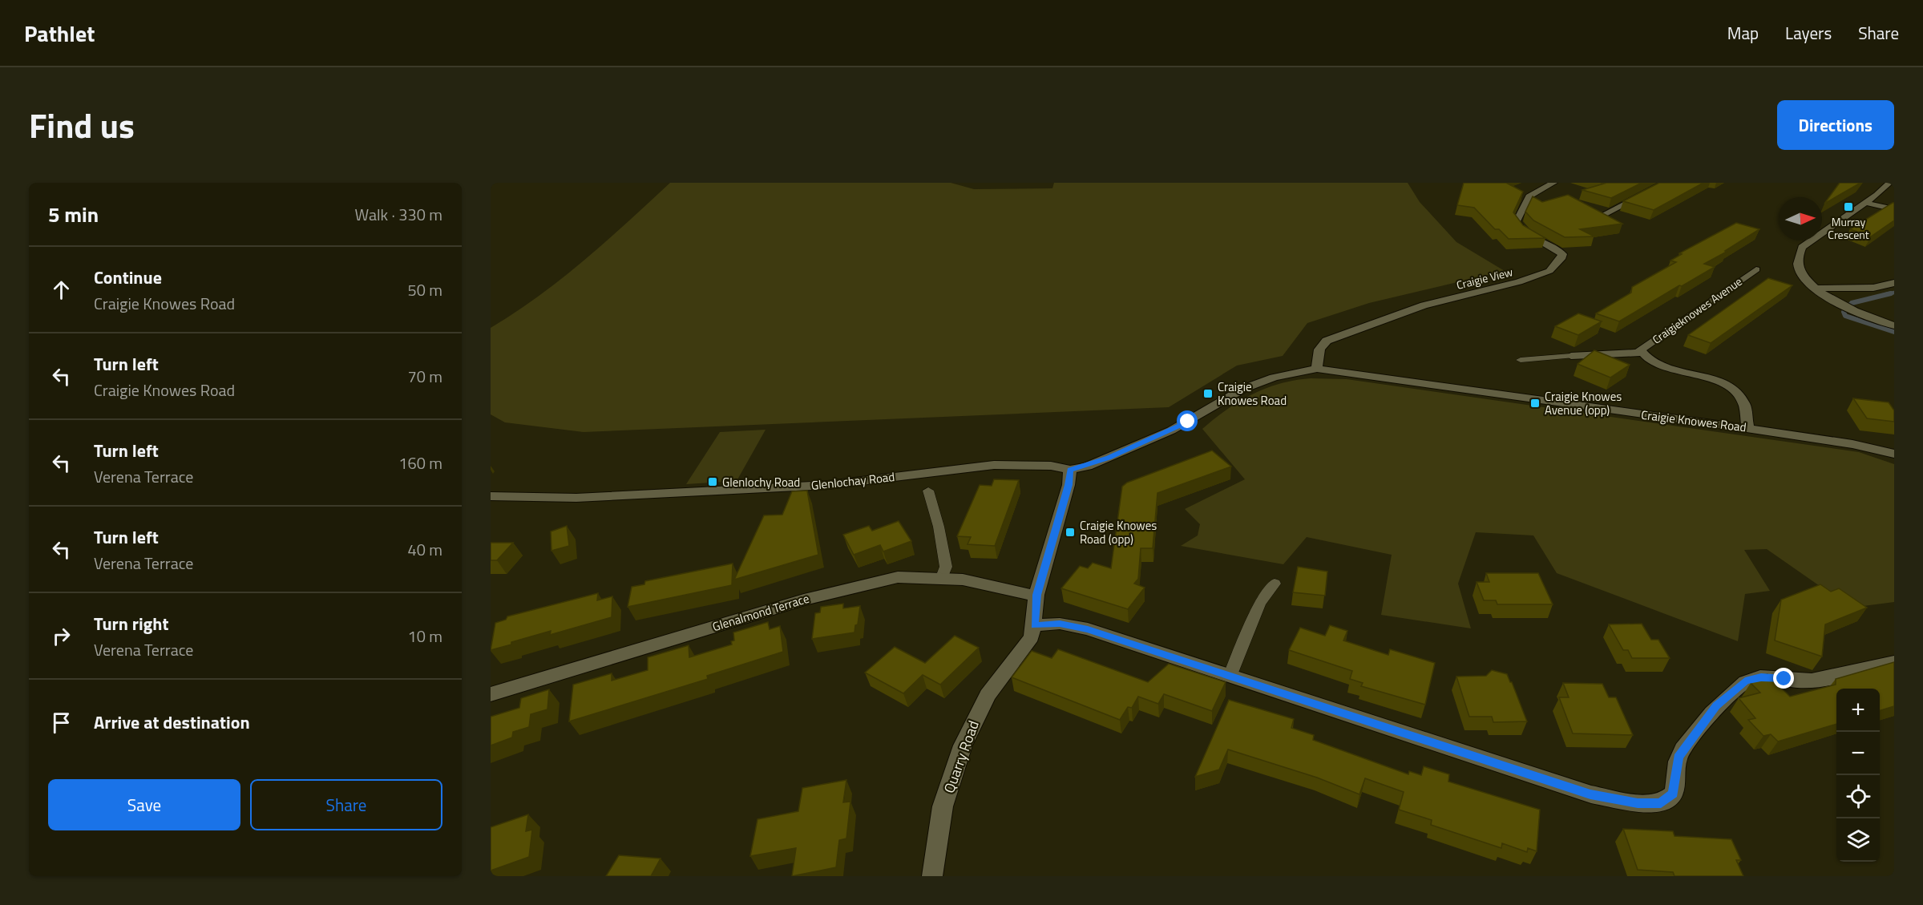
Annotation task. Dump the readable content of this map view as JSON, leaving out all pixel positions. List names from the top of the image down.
{
  "streets": {
    "street": [
      "Craigie View",
      "Craigieknowes Avenue",
      "Craigie Knowes Road",
      "Glenlochay Road",
      "Glenalmond Terrace",
      "Quarry Road"
    ]
  },
  "crossings": [
    ["Craigie View", "Craigie Knowes Road"],
    ["Craigieknowes Avenue", "Craigie Knowes Road"],
    ["Craigie Knowes Road", "Glenlochay Road"]
  ],
  "places": {
    "transit": [
      "Murray Crescent",
      "Craigie Knowes Road",
      "Craigie Knowes Avenue (opp)",
      "Glenlochy Road",
      "Craigie Knowes Road (opp)"
    ]
  },
  "north": "right",
  "page": {
    "header": "Pathlet",
    "nav": ["Map", "Layers", "Share"],
    "title": "Find us",
    "buttons": [
      "Directions",
      ["Save", "Share"]
    ],
    "heading": ["5 min", "Walk · 330 m"],
    "list": [
      ["Continue", "Craigie Knowes Road", "50 m"],
      ["Turn left", "Craigie Knowes Road", "70 m"],
      ["Turn left", "Verena Terrace", "160 m"],
      ["Turn left", "Verena Terrace", "40 m"],
      ["Turn right", "Verena Terrace", "10 m"],
      "Arrive at destination"
    ],
    "map_buttons": ["+", "−"]
  }
}
